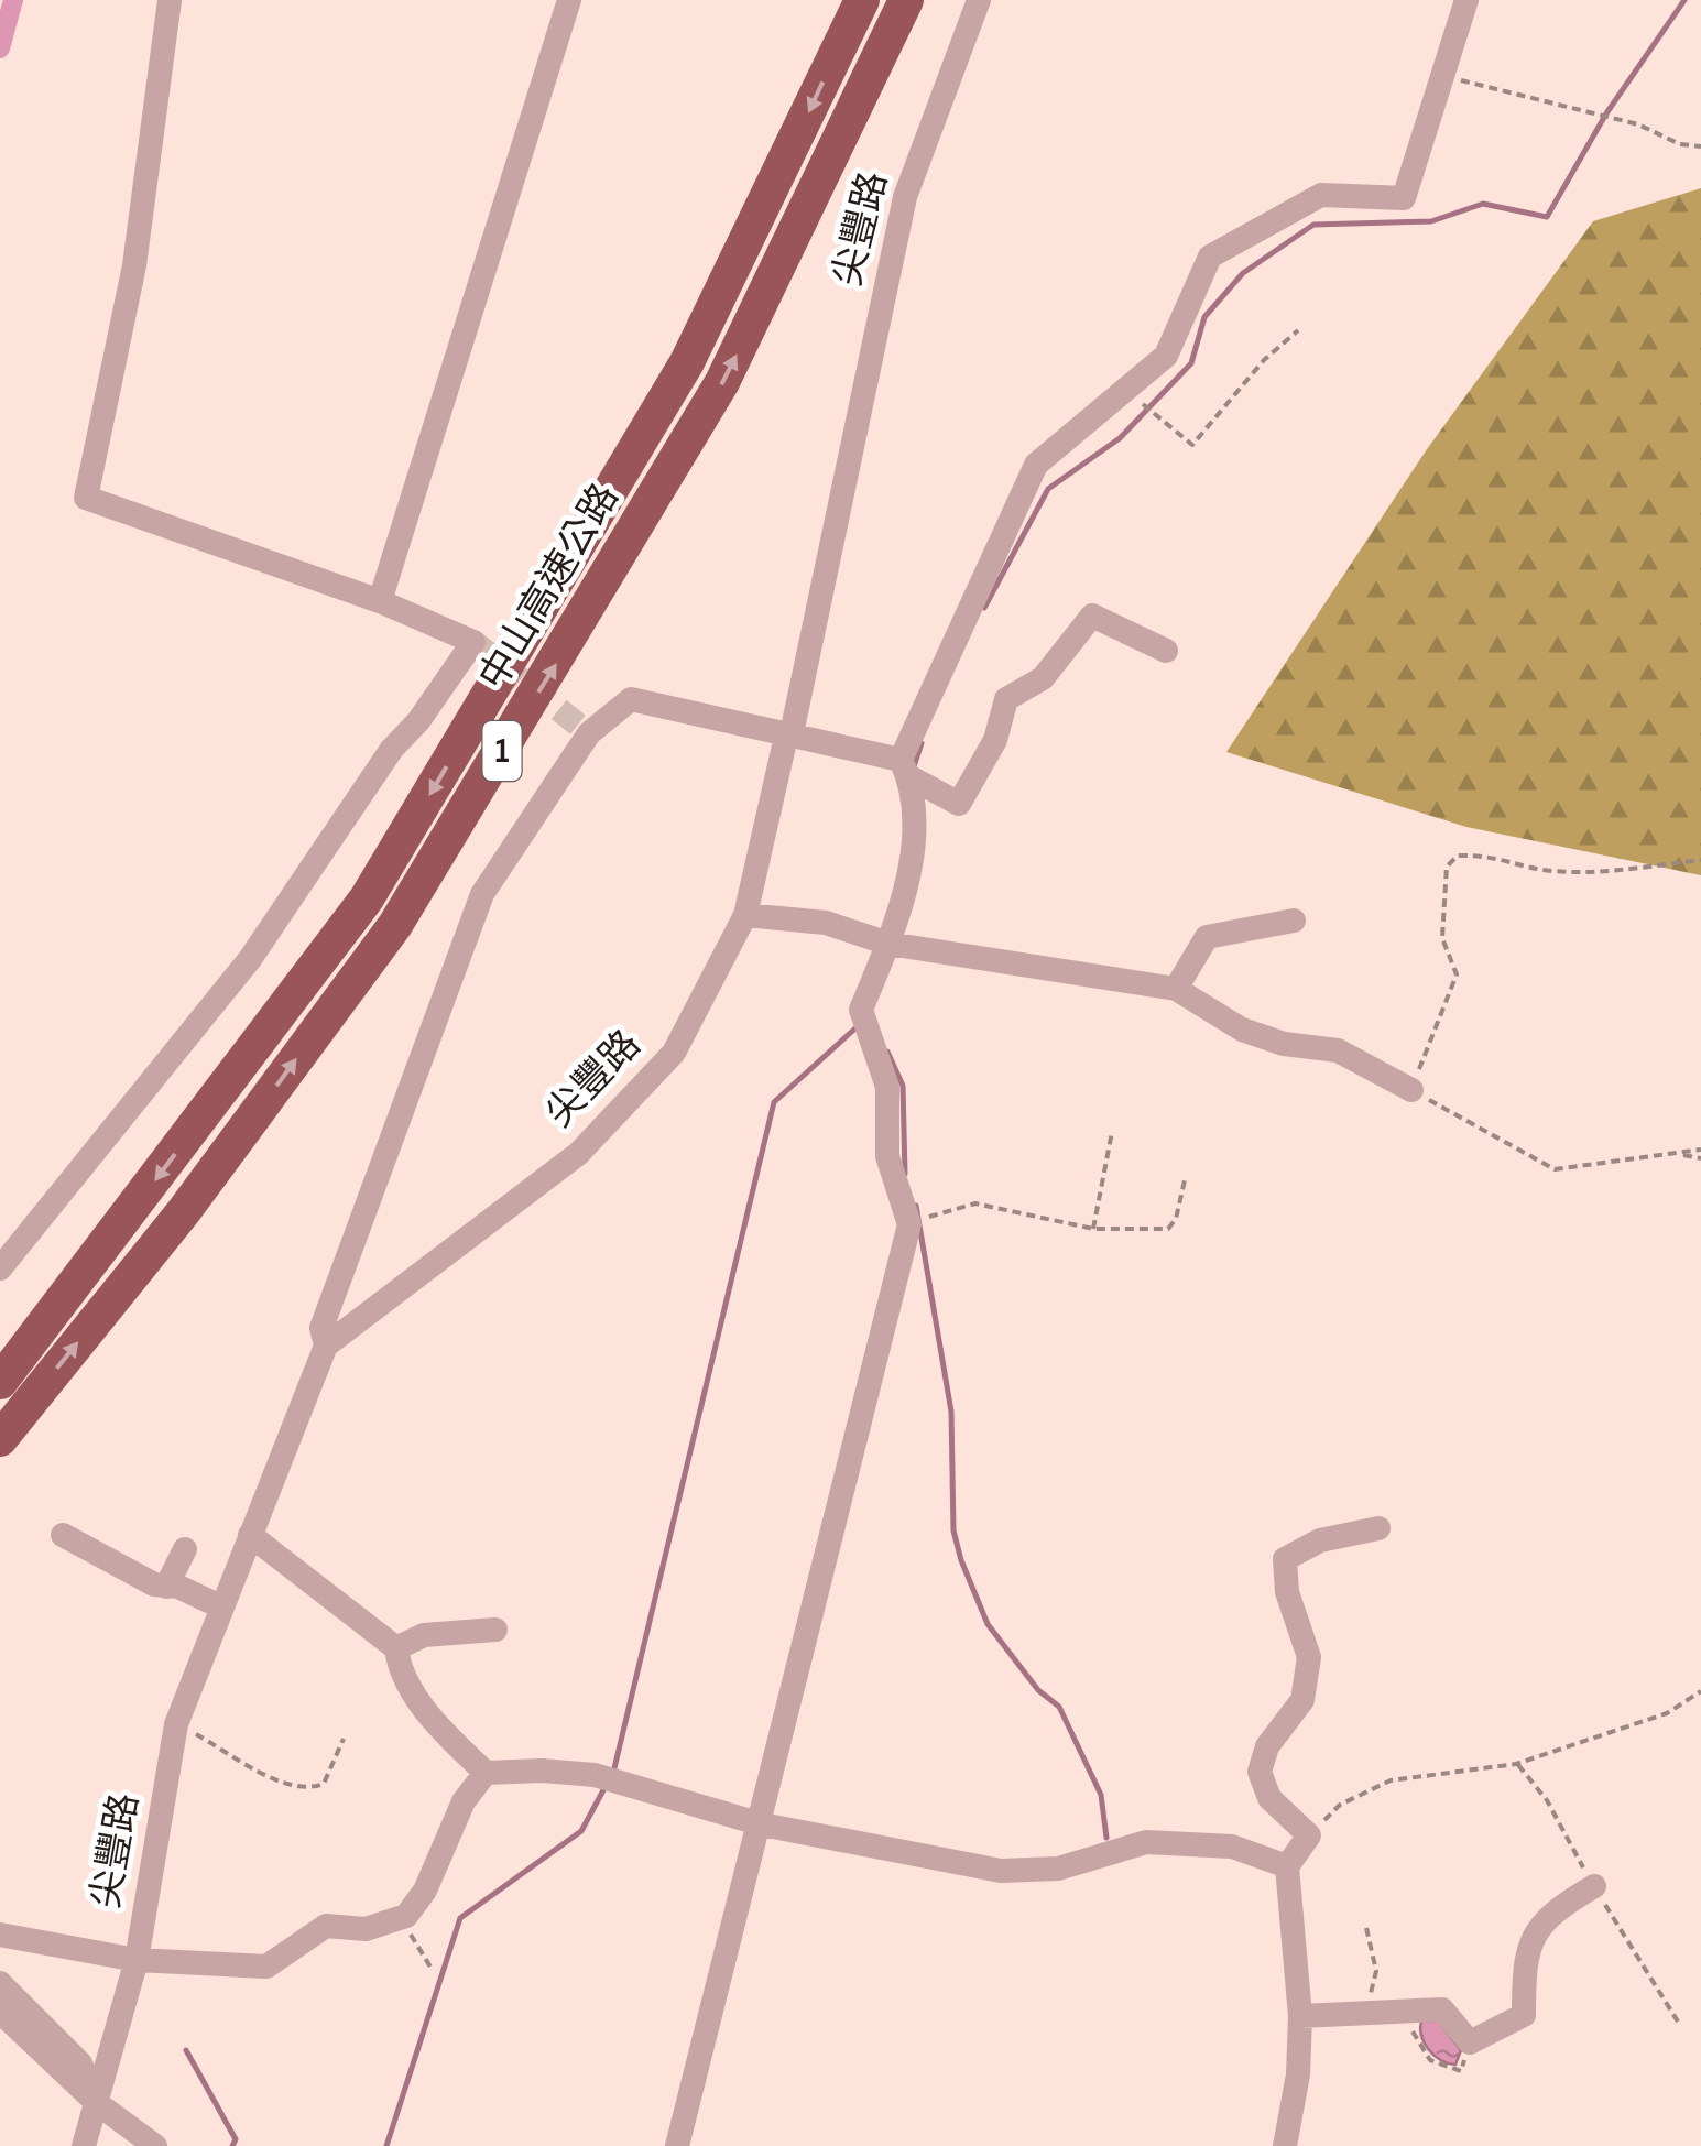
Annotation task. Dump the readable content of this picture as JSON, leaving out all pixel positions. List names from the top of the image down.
{
  "streets": {
    "highway": ["中山高速公路", "1"],
    "street": ["尖豐路"]
  }
}
